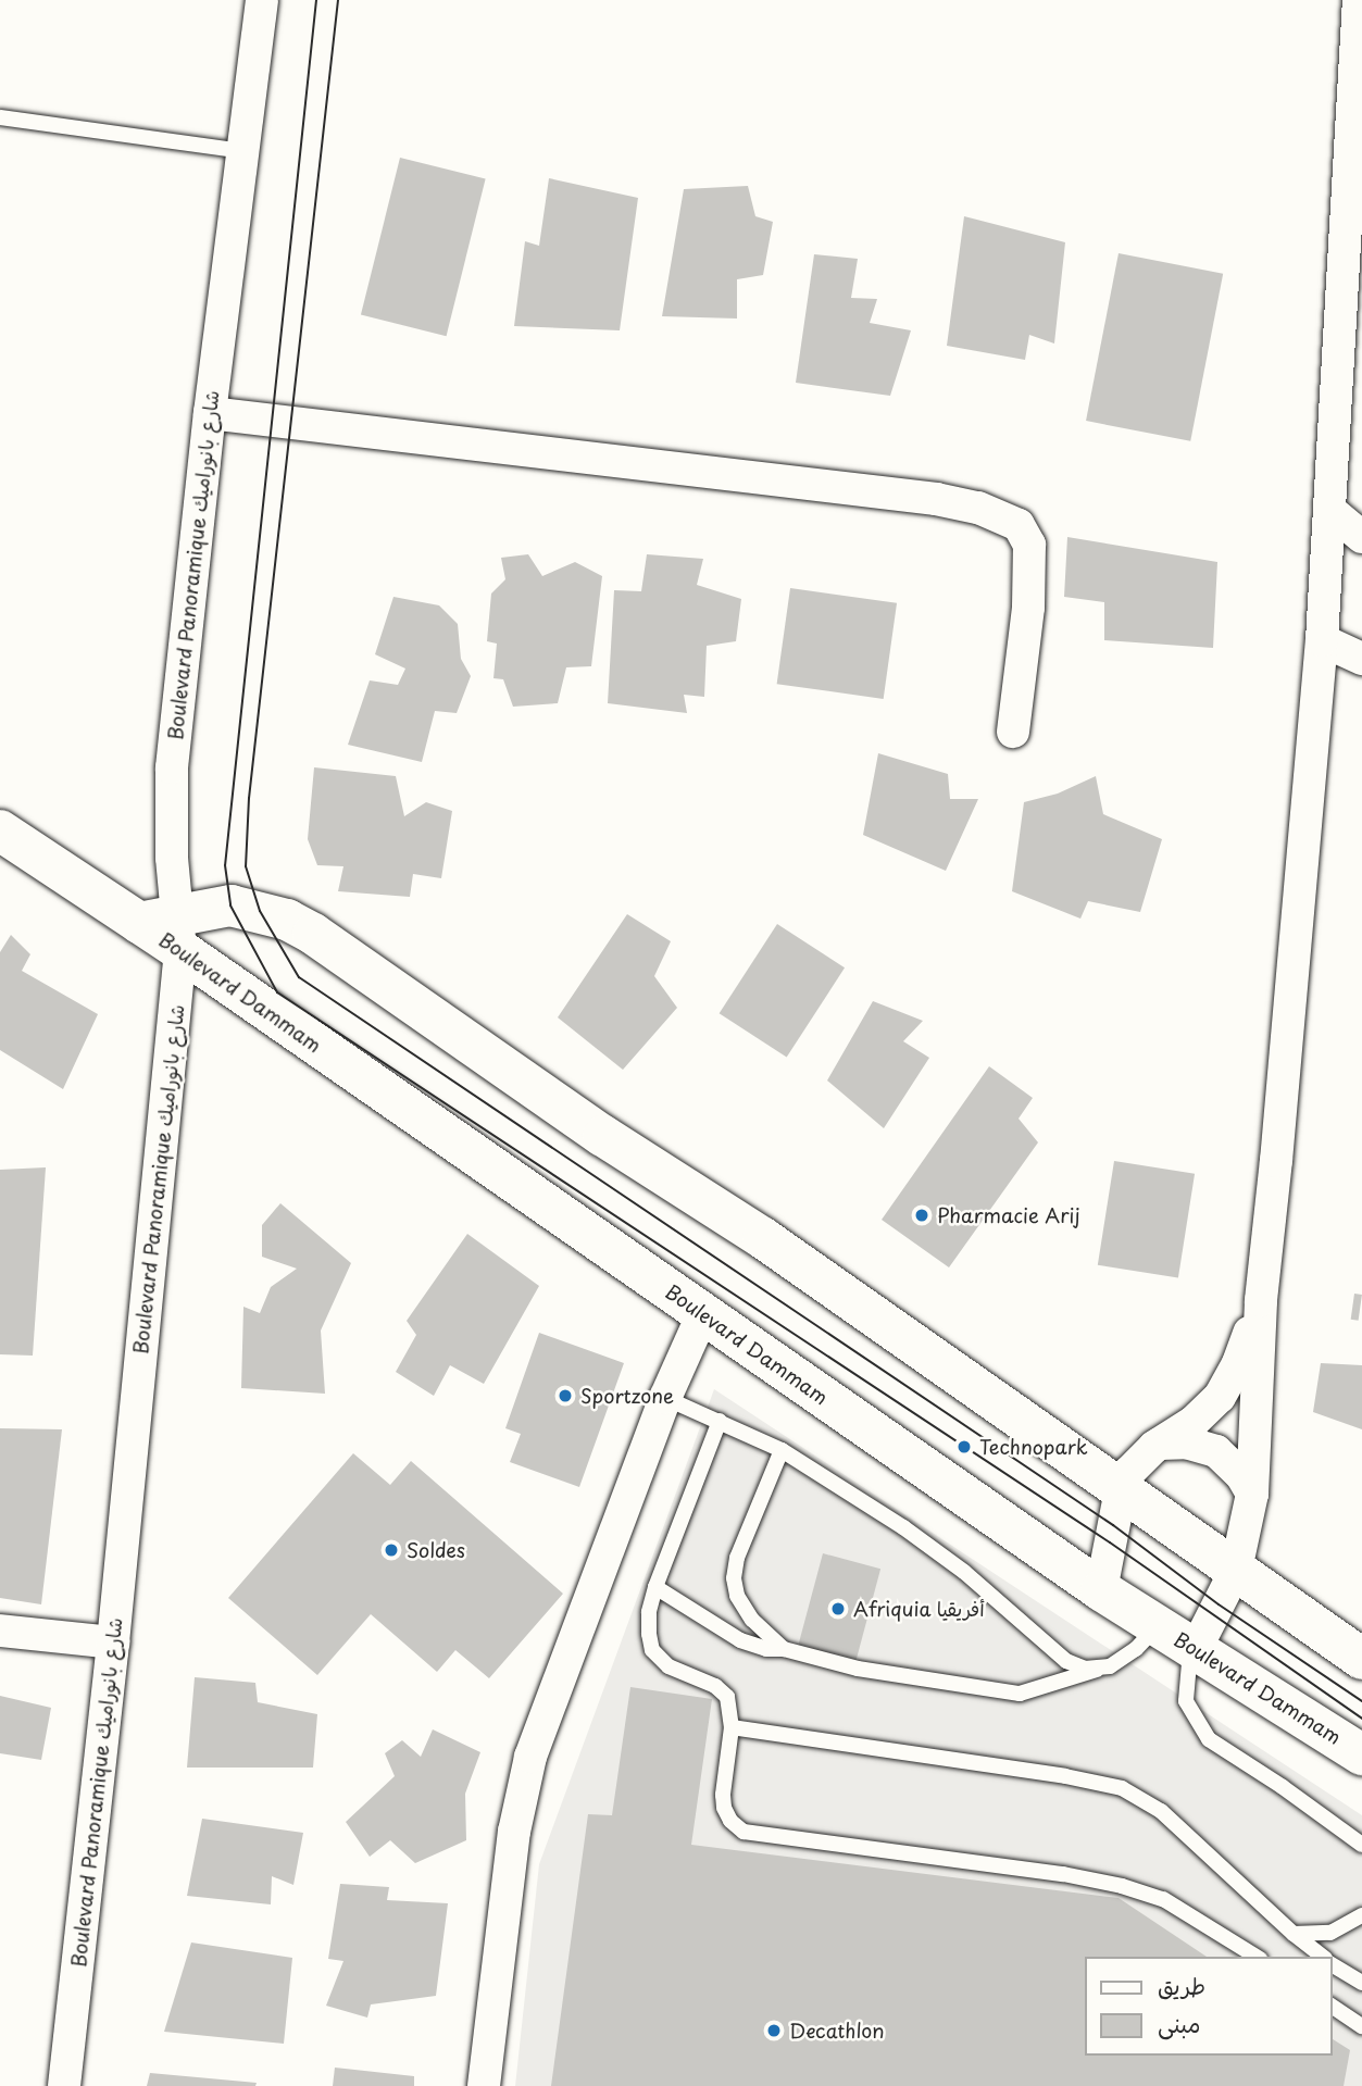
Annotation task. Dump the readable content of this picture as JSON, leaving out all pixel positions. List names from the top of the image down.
{
  "streets": {
    "street": ["Boulevard Panoramique شارع بانوراميك", "Boulevard Dammam"]
  },
  "crossings": [
    ["Boulevard Panoramique شارع بانوراميك", "Boulevard Dammam"]
  ],
  "places": [
    "Pharmacie Arij",
    "Sportzone",
    "Technopark",
    "Soldes",
    "Afriquia أفريقيا",
    "Decathlon"
  ],
  "legend": ["طريق", "مبنى"]
}
